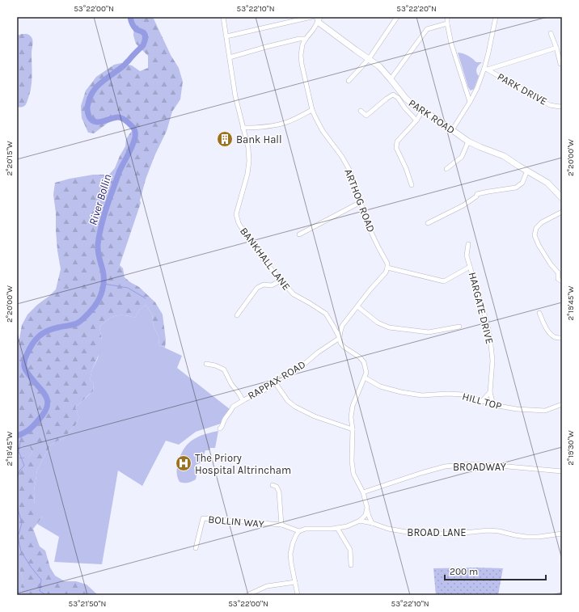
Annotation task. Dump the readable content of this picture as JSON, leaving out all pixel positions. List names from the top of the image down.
{
  "streets": {
    "main road": ["PARK ROAD"],
    "street": [
      "PARK DRIVE",
      "ARTHOG ROAD",
      "BANKHALL LANE",
      "HARGATE DRIVE",
      "RAPPAX ROAD",
      "HILL TOP",
      "BROADWAY",
      "BOLLIN WAY",
      "BROAD LANE"
    ]
  },
  "crossings": [
    ["PARK ROAD", "ARTHOG ROAD"],
    ["BANKHALL LANE", "RAPPAX ROAD"],
    ["BANKHALL LANE", "HILL TOP"],
    ["BANKHALL LANE", "BROADWAY"],
    ["BANKHALL LANE", "BROAD LANE"],
    ["HARGATE DRIVE", "HILL TOP"]
  ],
  "water": ["River Bollin"],
  "places": {
    "building": ["Bank Hall"],
    "hospital": ["The Priory Hospital Altrincham"]
  },
  "scale_bar": "200 m",
  "coordinates": [
    "53°22'00\"N",
    "53°22'10\"N",
    "53°22'20\"N",
    "2°20'00\"W",
    "2°20'15\"W",
    "2°19'45\"W",
    "2°19'30\"W",
    "53°21'50\"N"
  ]
}
